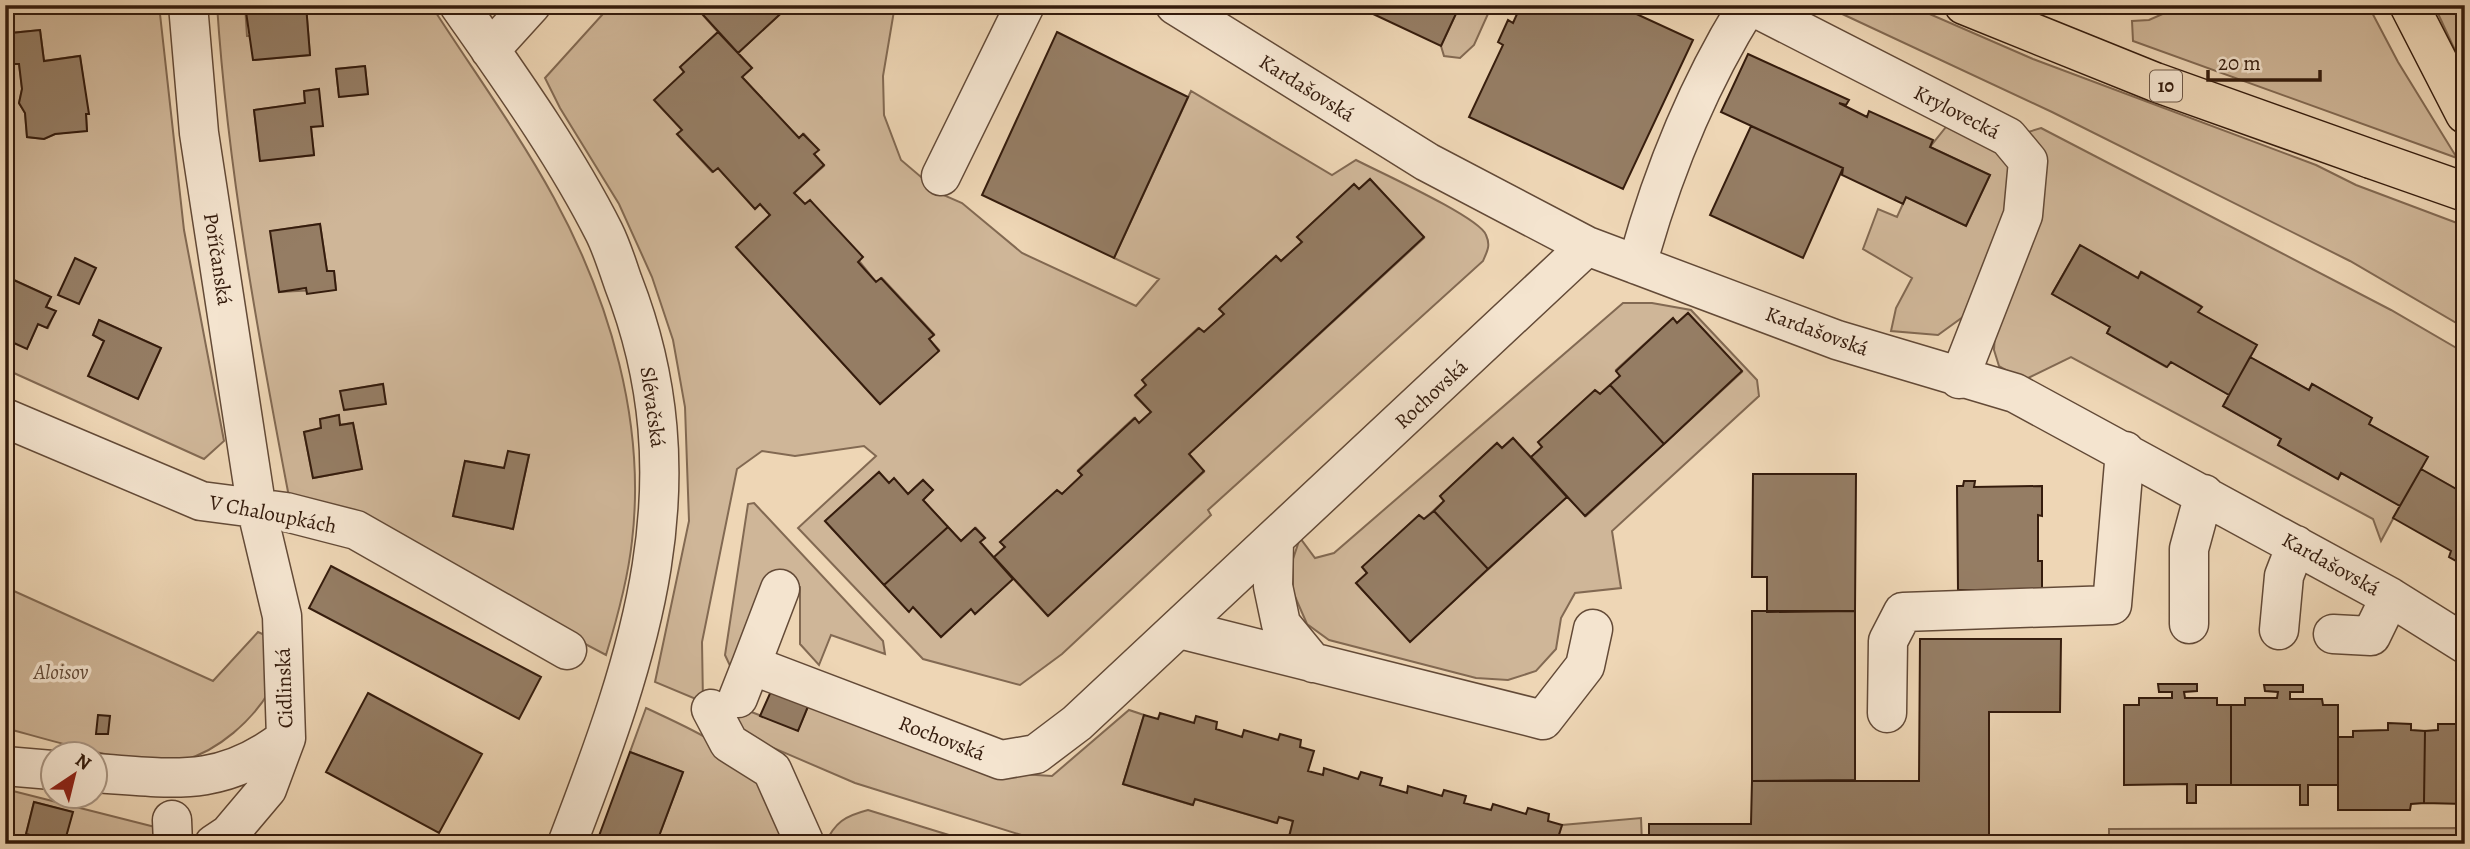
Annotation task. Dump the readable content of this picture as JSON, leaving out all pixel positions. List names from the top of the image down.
{
  "streets": {
    "main road": ["10"],
    "street": [
      "Kardašovská",
      "Krylovecká",
      "Poříčanská",
      "Rochovská",
      "Slévačská",
      "V Chaloupkách",
      "Cidlinská"
    ]
  },
  "crossings": [
    ["Kardašovská", "Krylovecká"],
    ["Kardašovská", "Rochovská"],
    ["Poříčanská", "V Chaloupkách"],
    ["Poříčanská", "Cidlinská"],
    ["V Chaloupkách", "Cidlinská"]
  ],
  "parks": ["Aloisov"],
  "scale_bar": "20 m",
  "north": "top right"
}
